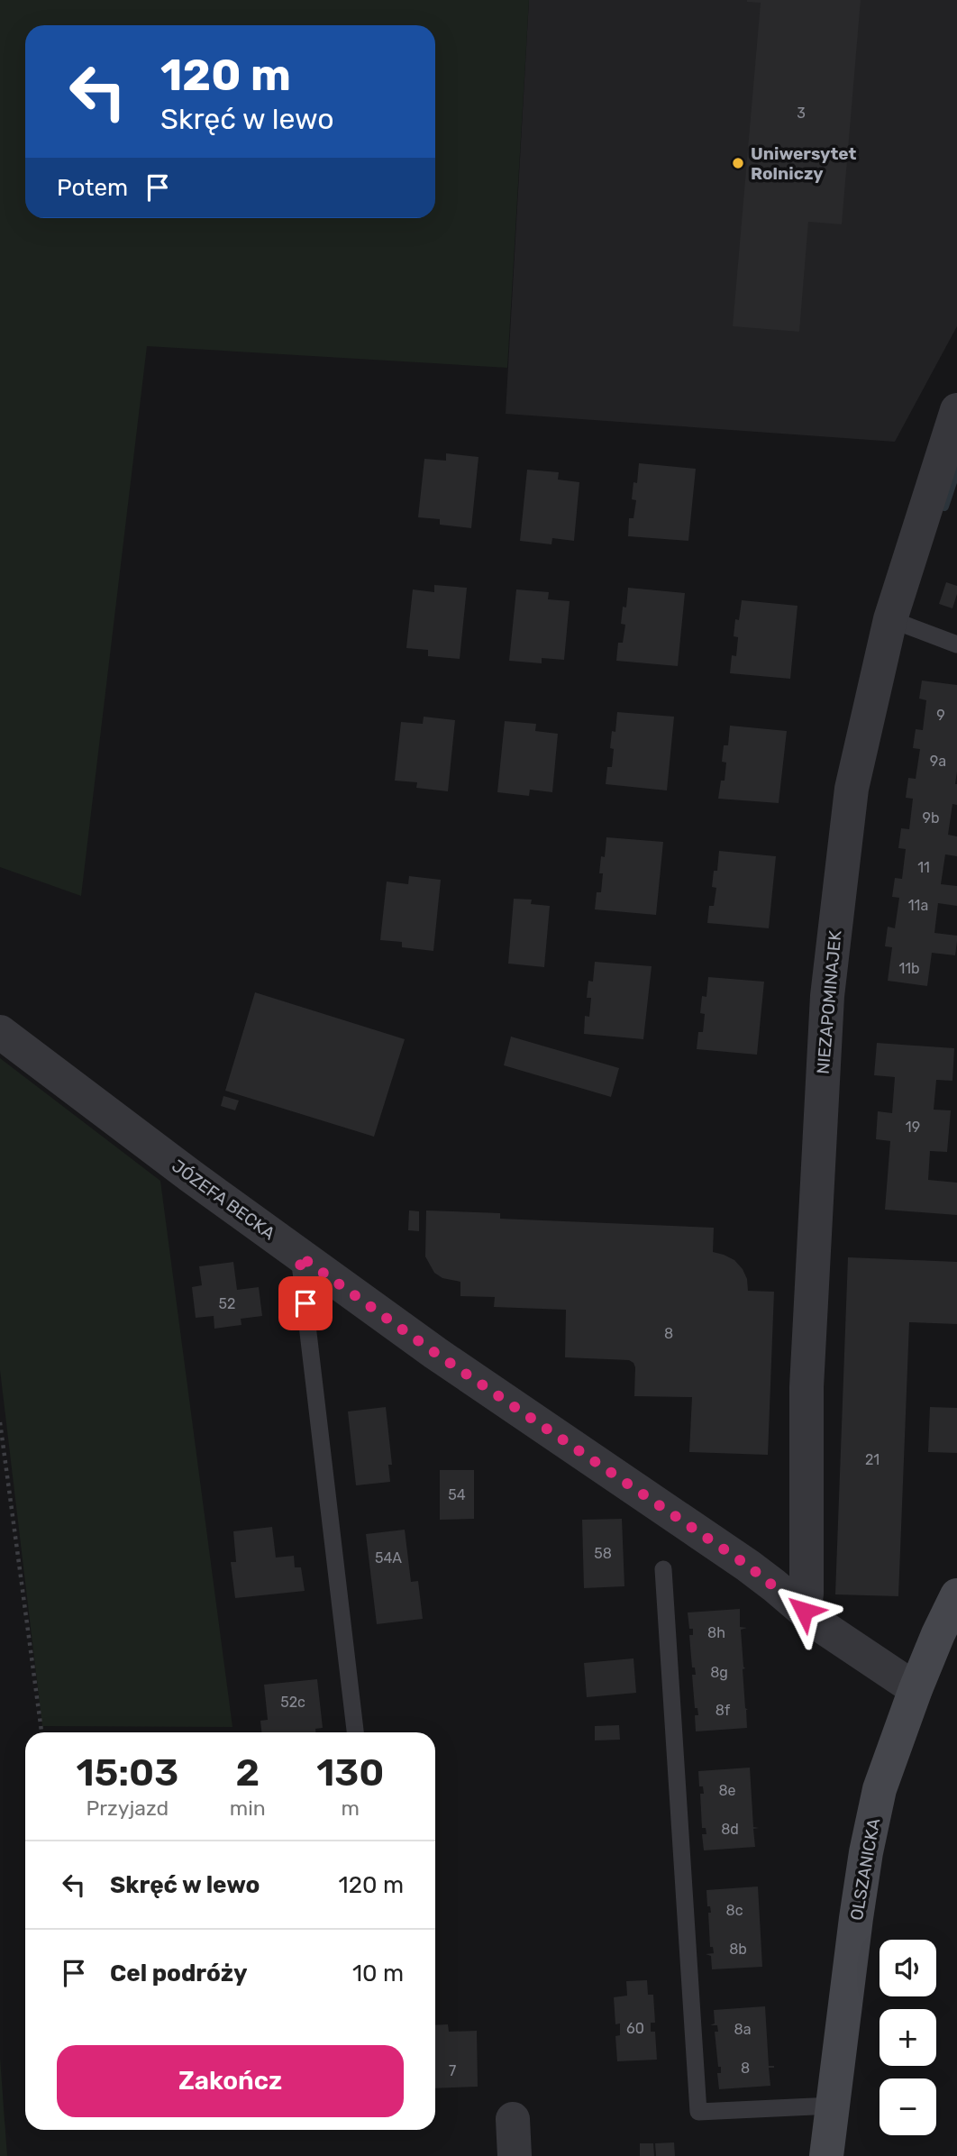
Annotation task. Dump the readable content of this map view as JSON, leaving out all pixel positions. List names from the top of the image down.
{
  "streets": {
    "street": ["NIEZAPOMINAJEK", "JÓZEFA BECKA", "OLSZANICKA"]
  },
  "crossings": [
    ["NIEZAPOMINAJEK", "JÓZEFA BECKA"],
    ["JÓZEFA BECKA", "OLSZANICKA"]
  ],
  "places": ["Uniwersytet Rolniczy"],
  "house_numbers": [
    "3",
    "9",
    "9a",
    "9b",
    "11",
    "11a",
    "11b",
    "19",
    "52",
    "8",
    "21",
    "54",
    "58",
    "54A",
    "8h",
    "8g",
    "52c",
    "8f",
    "8e",
    "8d",
    "8c",
    "8b",
    "60",
    "8a",
    "8",
    "7"
  ],
  "page": {
    "turn": ["120 m", "Skręć w lewo"],
    "then": "Potem",
    "eta": [
      "15:03",
      "Przyjazd",
      "2",
      "min",
      "130",
      "m"
    ],
    "list": [
      {
        "name": "Skręć w lewo",
        "value": "120 m"
      },
      {
        "name": "Cel podróży",
        "value": "10 m"
      }
    ],
    "map_buttons": ["+", "−"],
    "buttons": "Zakończ"
  }
}
